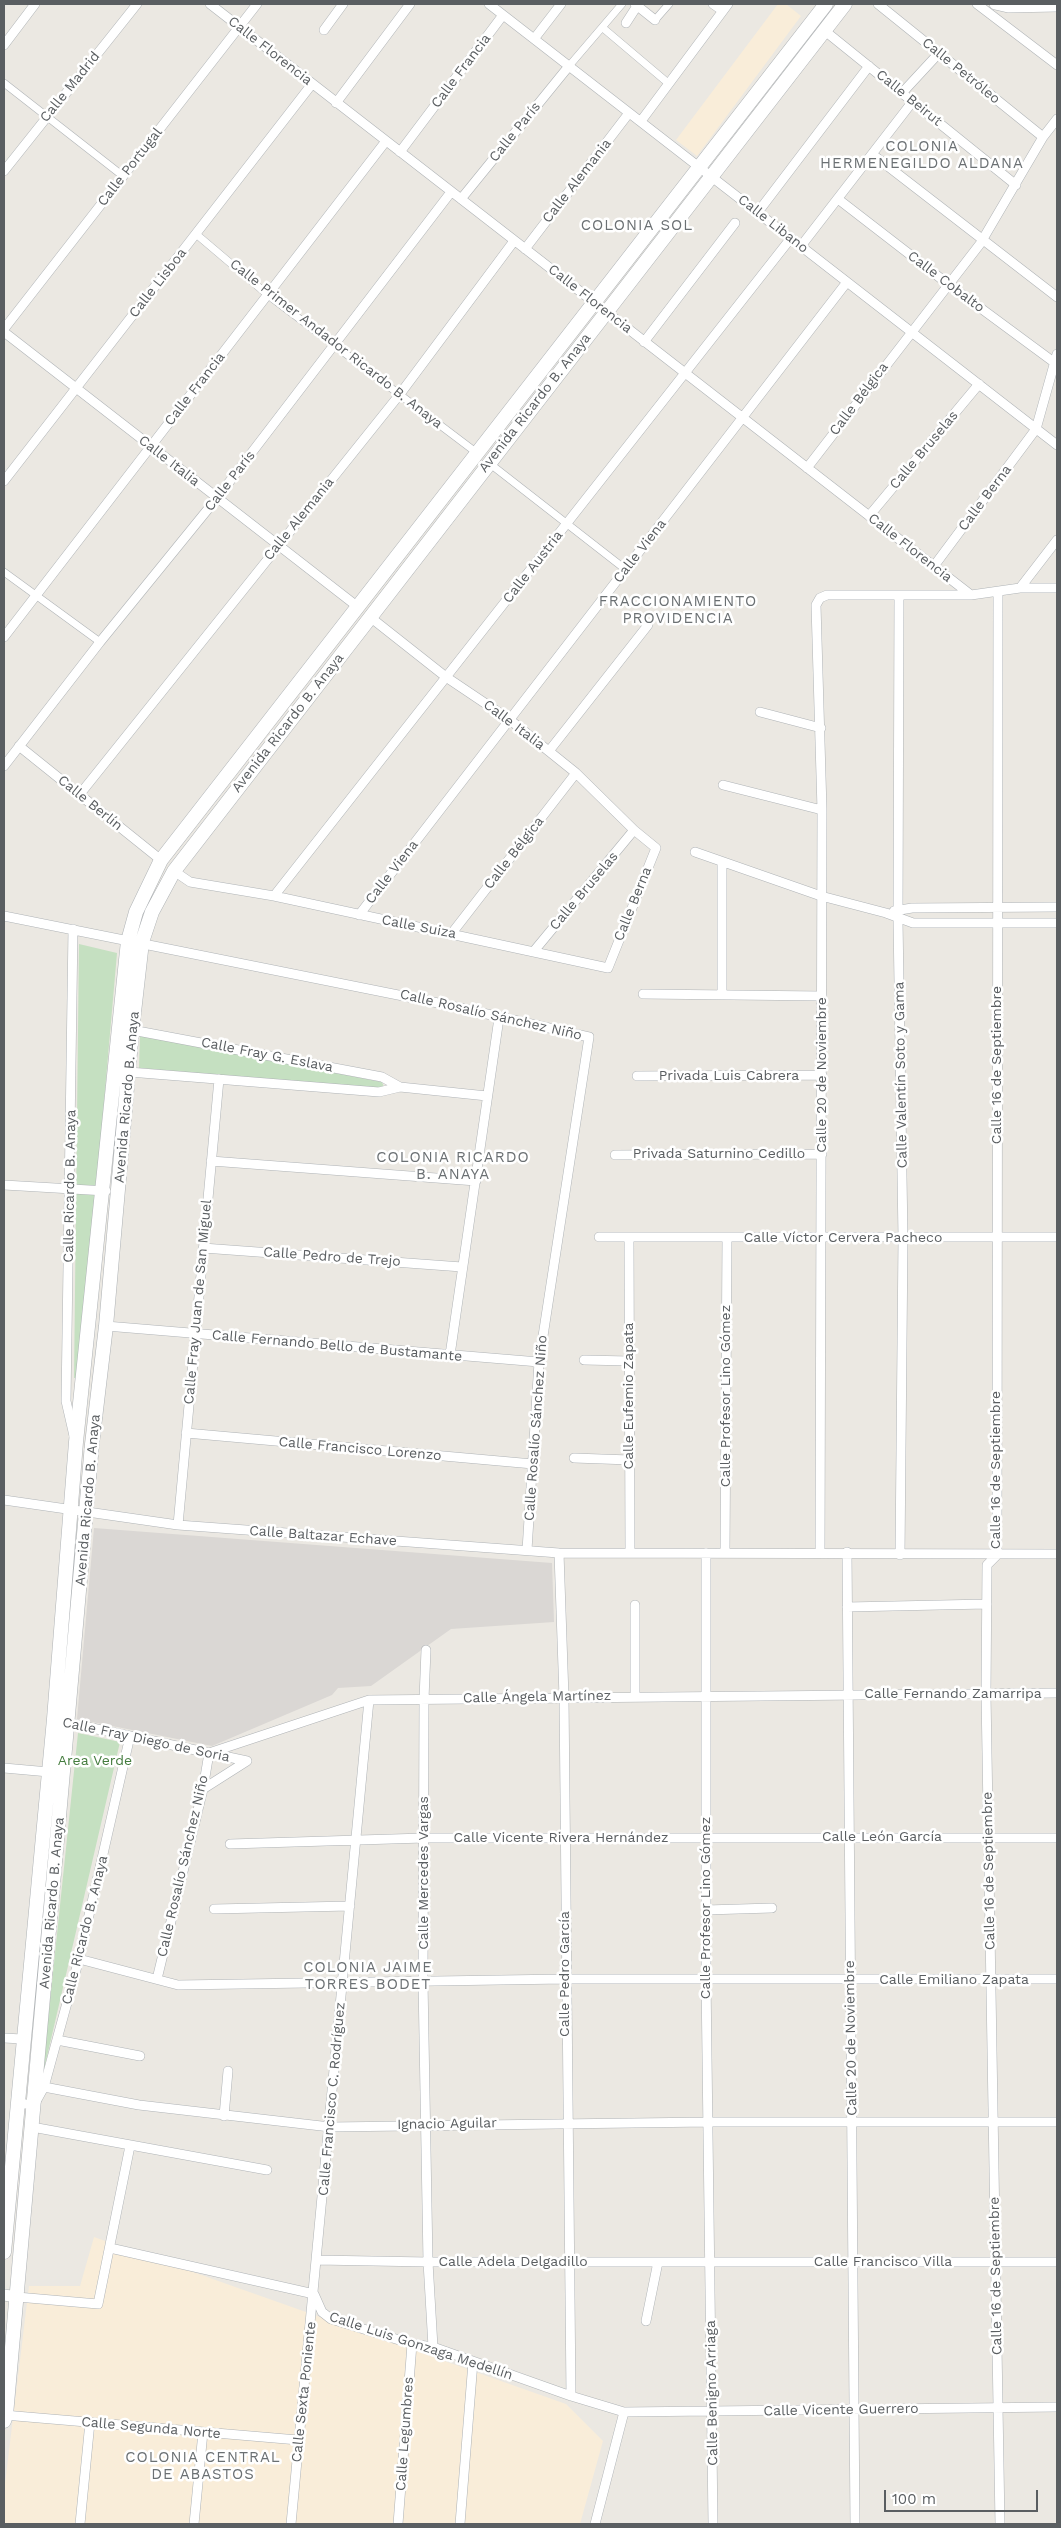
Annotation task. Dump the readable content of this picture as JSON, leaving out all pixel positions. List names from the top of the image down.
{
  "streets": {
    "main road": ["Avenida Ricardo B. Anaya"],
    "street": [
      "Calle Florencia",
      "Calle Francia",
      "Calle Petróleo",
      "Calle Madrid",
      "Calle Beirut",
      "Calle París",
      "Calle Portugal",
      "Calle Alemania",
      "Calle Libano",
      "Calle Cobalto",
      "Calle Lisboa",
      "Calle Primer Andador Ricardo B. Anaya",
      "Calle Bélgica",
      "Calle Bruselas",
      "Calle Italia",
      "Calle Berna",
      "Calle Viena",
      "Calle Austria",
      "Calle Berlín",
      "Calle Suiza",
      "Calle Rosalío Sánchez Niño",
      "Calle Fray G. Eslava",
      "Calle 16 de Septiembre",
      "Calle 20 de Noviembre",
      "Calle Valentín Soto y Gama",
      "Privada Luis Cabrera",
      "Privada Saturnino Cedillo",
      "Calle Ricardo B. Anaya",
      "Calle Víctor Cervera Pacheco",
      "Calle Pedro de Trejo",
      "Calle Fray Juan de San Miguel",
      "Calle Fernando Bello de Bustamante",
      "Calle Eufemio Zapata",
      "Calle Profesor Lino Gómez",
      "Calle Francisco Lorenzo",
      "Calle Baltazar Echave",
      "Calle Fernando Zamarripa",
      "Calle Ángela Martínez",
      "Calle Fray Diego de Soria",
      "Calle León García",
      "Calle Vicente Rivera Hernández",
      "Calle Mercedes Vargas",
      "Calle Pedro García",
      "Calle Emiliano Zapata",
      "Calle Francisco C. Rodríguez",
      "Ignacio Aguilar",
      "Calle Adela Delgadillo",
      "Calle Francisco Villa",
      "Calle Luis Gonzaga Medellín",
      "Calle Sexta Poniente",
      "Calle Benigno Arriaga",
      "Calle Vicente Guerrero",
      "Calle Segunda Norte",
      "Calle Legumbres"
    ]
  },
  "crossings": [
    ["Calle Florencia", "Calle Francia"],
    ["Calle Florencia", "Calle París"],
    ["Calle Florencia", "Calle Portugal"],
    ["Calle Florencia", "Calle Alemania"],
    ["Calle Florencia", "Calle Lisboa"],
    ["Calle Florencia", "Calle Bélgica"],
    ["Calle Florencia", "Avenida Ricardo B. Anaya"],
    ["Calle Florencia", "Calle Bruselas"],
    ["Calle Florencia", "Calle Berna"],
    ["Calle Florencia", "Calle Viena"],
    ["Calle Florencia", "Calle Austria"],
    ["Calle Francia", "Calle Libano"],
    ["Calle Francia", "Calle Primer Andador Ricardo B. Anaya"],
    ["Calle Francia", "Calle Italia"],
    ["Calle Beirut", "Avenida Ricardo B. Anaya"],
    ["Calle París", "Calle Libano"],
    ["Calle París", "Calle Primer Andador Ricardo B. Anaya"],
    ["Calle París", "Calle Italia"],
    ["Calle París", "Calle Berlín"],
    ["Calle Portugal", "Calle Italia"],
    ["Calle Alemania", "Calle Libano"],
    ["Calle Alemania", "Calle Primer Andador Ricardo B. Anaya"],
    ["Calle Alemania", "Calle Italia"],
    ["Calle Alemania", "Calle Berlín"],
    ["Calle Libano", "Calle Bélgica"],
    ["Calle Libano", "Avenida Ricardo B. Anaya"],
    ["Calle Libano", "Calle Bruselas"],
    ["Calle Libano", "Calle Berna"],
    ["Calle Libano", "Calle Viena"],
    ["Calle Libano", "Calle Austria"],
    ["Calle Lisboa", "Calle Primer Andador Ricardo B. Anaya"],
    ["Calle Lisboa", "Calle Italia"],
    ["Calle Primer Andador Ricardo B. Anaya", "Avenida Ricardo B. Anaya"],
    ["Calle Bélgica", "Calle Italia"],
    ["Calle Bélgica", "Calle Suiza"],
    ["Avenida Ricardo B. Anaya", "Calle Italia"],
    ["Avenida Ricardo B. Anaya", "Calle Berlín"],
    ["Avenida Ricardo B. Anaya", "Calle Suiza"],
    ["Avenida Ricardo B. Anaya", "Calle Rosalío Sánchez Niño"],
    ["Avenida Ricardo B. Anaya", "Calle Fray G. Eslava"],
    ["Avenida Ricardo B. Anaya", "Calle Ricardo B. Anaya"],
    ["Avenida Ricardo B. Anaya", "Calle Fernando Bello de Bustamante"],
    ["Avenida Ricardo B. Anaya", "Calle Baltazar Echave"],
    ["Avenida Ricardo B. Anaya", "Calle Fray Diego de Soria"],
    ["Avenida Ricardo B. Anaya", "Calle Segunda Norte"],
    ["Calle Bruselas", "Calle Italia"],
    ["Calle Bruselas", "Calle Suiza"],
    ["Calle Italia", "Calle Berna"],
    ["Calle Italia", "Calle Viena"],
    ["Calle Italia", "Calle Austria"],
    ["Calle Berna", "Calle Suiza"],
    ["Calle Viena", "Calle Suiza"],
    ["Calle Austria", "Calle Suiza"],
    ["Calle Rosalío Sánchez Niño", "Calle Ricardo B. Anaya"],
    ["Calle Rosalío Sánchez Niño", "Calle Fernando Bello de Bustamante"],
    ["Calle Rosalío Sánchez Niño", "Calle Francisco Lorenzo"],
    ["Calle Rosalío Sánchez Niño", "Calle Baltazar Echave"],
    ["Calle Rosalío Sánchez Niño", "Calle Ángela Martínez"],
    ["Calle Rosalío Sánchez Niño", "Calle Fray Diego de Soria"],
    ["Calle Rosalío Sánchez Niño", "Calle Emiliano Zapata"],
    ["Calle Fray G. Eslava", "Calle Fray Juan de San Miguel"],
    ["Calle 16 de Septiembre", "Calle Víctor Cervera Pacheco"],
    ["Calle 16 de Septiembre", "Calle Baltazar Echave"],
    ["Calle 16 de Septiembre", "Calle Fernando Zamarripa"],
    ["Calle 16 de Septiembre", "Calle León García"],
    ["Calle 16 de Septiembre", "Calle Emiliano Zapata"],
    ["Calle 16 de Septiembre", "Ignacio Aguilar"],
    ["Calle 16 de Septiembre", "Calle Francisco Villa"],
    ["Calle 16 de Septiembre", "Calle Vicente Guerrero"],
    ["Calle 20 de Noviembre", "Calle Valentín Soto y Gama"],
    ["Calle 20 de Noviembre", "Privada Luis Cabrera"],
    ["Calle 20 de Noviembre", "Privada Saturnino Cedillo"],
    ["Calle 20 de Noviembre", "Calle Víctor Cervera Pacheco"],
    ["Calle 20 de Noviembre", "Calle Baltazar Echave"],
    ["Calle 20 de Noviembre", "Calle Fernando Zamarripa"],
    ["Calle 20 de Noviembre", "Calle León García"],
    ["Calle 20 de Noviembre", "Calle Emiliano Zapata"],
    ["Calle 20 de Noviembre", "Ignacio Aguilar"],
    ["Calle 20 de Noviembre", "Calle Francisco Villa"],
    ["Calle 20 de Noviembre", "Calle Vicente Guerrero"],
    ["Calle Valentín Soto y Gama", "Calle Víctor Cervera Pacheco"],
    ["Calle Valentín Soto y Gama", "Calle Baltazar Echave"],
    ["Calle Ricardo B. Anaya", "Calle Fray Diego de Soria"],
    ["Calle Ricardo B. Anaya", "Calle Emiliano Zapata"],
    ["Calle Ricardo B. Anaya", "Ignacio Aguilar"],
    ["Calle Víctor Cervera Pacheco", "Calle Eufemio Zapata"],
    ["Calle Víctor Cervera Pacheco", "Calle Profesor Lino Gómez"],
    ["Calle Pedro de Trejo", "Calle Fray Juan de San Miguel"],
    ["Calle Fray Juan de San Miguel", "Calle Fernando Bello de Bustamante"],
    ["Calle Fray Juan de San Miguel", "Calle Francisco Lorenzo"],
    ["Calle Fray Juan de San Miguel", "Calle Baltazar Echave"],
    ["Calle Eufemio Zapata", "Calle Baltazar Echave"],
    ["Calle Profesor Lino Gómez", "Calle Baltazar Echave"],
    ["Calle Profesor Lino Gómez", "Calle Fernando Zamarripa"],
    ["Calle Profesor Lino Gómez", "Calle Ángela Martínez"],
    ["Calle Profesor Lino Gómez", "Calle León García"],
    ["Calle Profesor Lino Gómez", "Calle Vicente Rivera Hernández"],
    ["Calle Profesor Lino Gómez", "Calle Emiliano Zapata"],
    ["Calle Profesor Lino Gómez", "Ignacio Aguilar"],
    ["Calle Profesor Lino Gómez", "Calle Adela Delgadillo"],
    ["Calle Profesor Lino Gómez", "Calle Francisco Villa"],
    ["Calle Profesor Lino Gómez", "Calle Benigno Arriaga"],
    ["Calle Baltazar Echave", "Calle Pedro García"],
    ["Calle Fernando Zamarripa", "Calle Ángela Martínez"],
    ["Calle Ángela Martínez", "Calle Fray Diego de Soria"],
    ["Calle Ángela Martínez", "Calle Mercedes Vargas"],
    ["Calle Ángela Martínez", "Calle Pedro García"],
    ["Calle Ángela Martínez", "Calle Francisco C. Rodríguez"],
    ["Calle León García", "Calle Vicente Rivera Hernández"],
    ["Calle Vicente Rivera Hernández", "Calle Mercedes Vargas"],
    ["Calle Vicente Rivera Hernández", "Calle Pedro García"],
    ["Calle Vicente Rivera Hernández", "Calle Francisco C. Rodríguez"],
    ["Calle Mercedes Vargas", "Calle Emiliano Zapata"],
    ["Calle Mercedes Vargas", "Ignacio Aguilar"],
    ["Calle Mercedes Vargas", "Calle Adela Delgadillo"],
    ["Calle Mercedes Vargas", "Calle Luis Gonzaga Medellín"],
    ["Calle Pedro García", "Calle Emiliano Zapata"],
    ["Calle Pedro García", "Ignacio Aguilar"],
    ["Calle Pedro García", "Calle Adela Delgadillo"],
    ["Calle Pedro García", "Calle Luis Gonzaga Medellín"],
    ["Calle Emiliano Zapata", "Calle Francisco C. Rodríguez"],
    ["Calle Francisco C. Rodríguez", "Ignacio Aguilar"],
    ["Calle Francisco C. Rodríguez", "Calle Adela Delgadillo"],
    ["Calle Francisco C. Rodríguez", "Calle Sexta Poniente"],
    ["Calle Adela Delgadillo", "Calle Francisco Villa"],
    ["Calle Adela Delgadillo", "Calle Sexta Poniente"],
    ["Calle Adela Delgadillo", "Calle Benigno Arriaga"],
    ["Calle Francisco Villa", "Calle Benigno Arriaga"],
    ["Calle Luis Gonzaga Medellín", "Calle Sexta Poniente"],
    ["Calle Luis Gonzaga Medellín", "Calle Vicente Guerrero"],
    ["Calle Luis Gonzaga Medellín", "Calle Legumbres"],
    ["Calle Sexta Poniente", "Calle Segunda Norte"],
    ["Calle Benigno Arriaga", "Calle Vicente Guerrero"]
  ],
  "districts": [
    "COLONIA HERMENEGILDO ALDANA",
    "COLONIA SOL",
    "FRACCIONAMIENTO PROVIDENCIA",
    "COLONIA RICARDO B. ANAYA",
    "COLONIA JAIME TORRES BODET",
    "COLONIA CENTRAL DE ABASTOS"
  ],
  "parks": ["Area Verde"],
  "scale_bar": "100 m"
}
